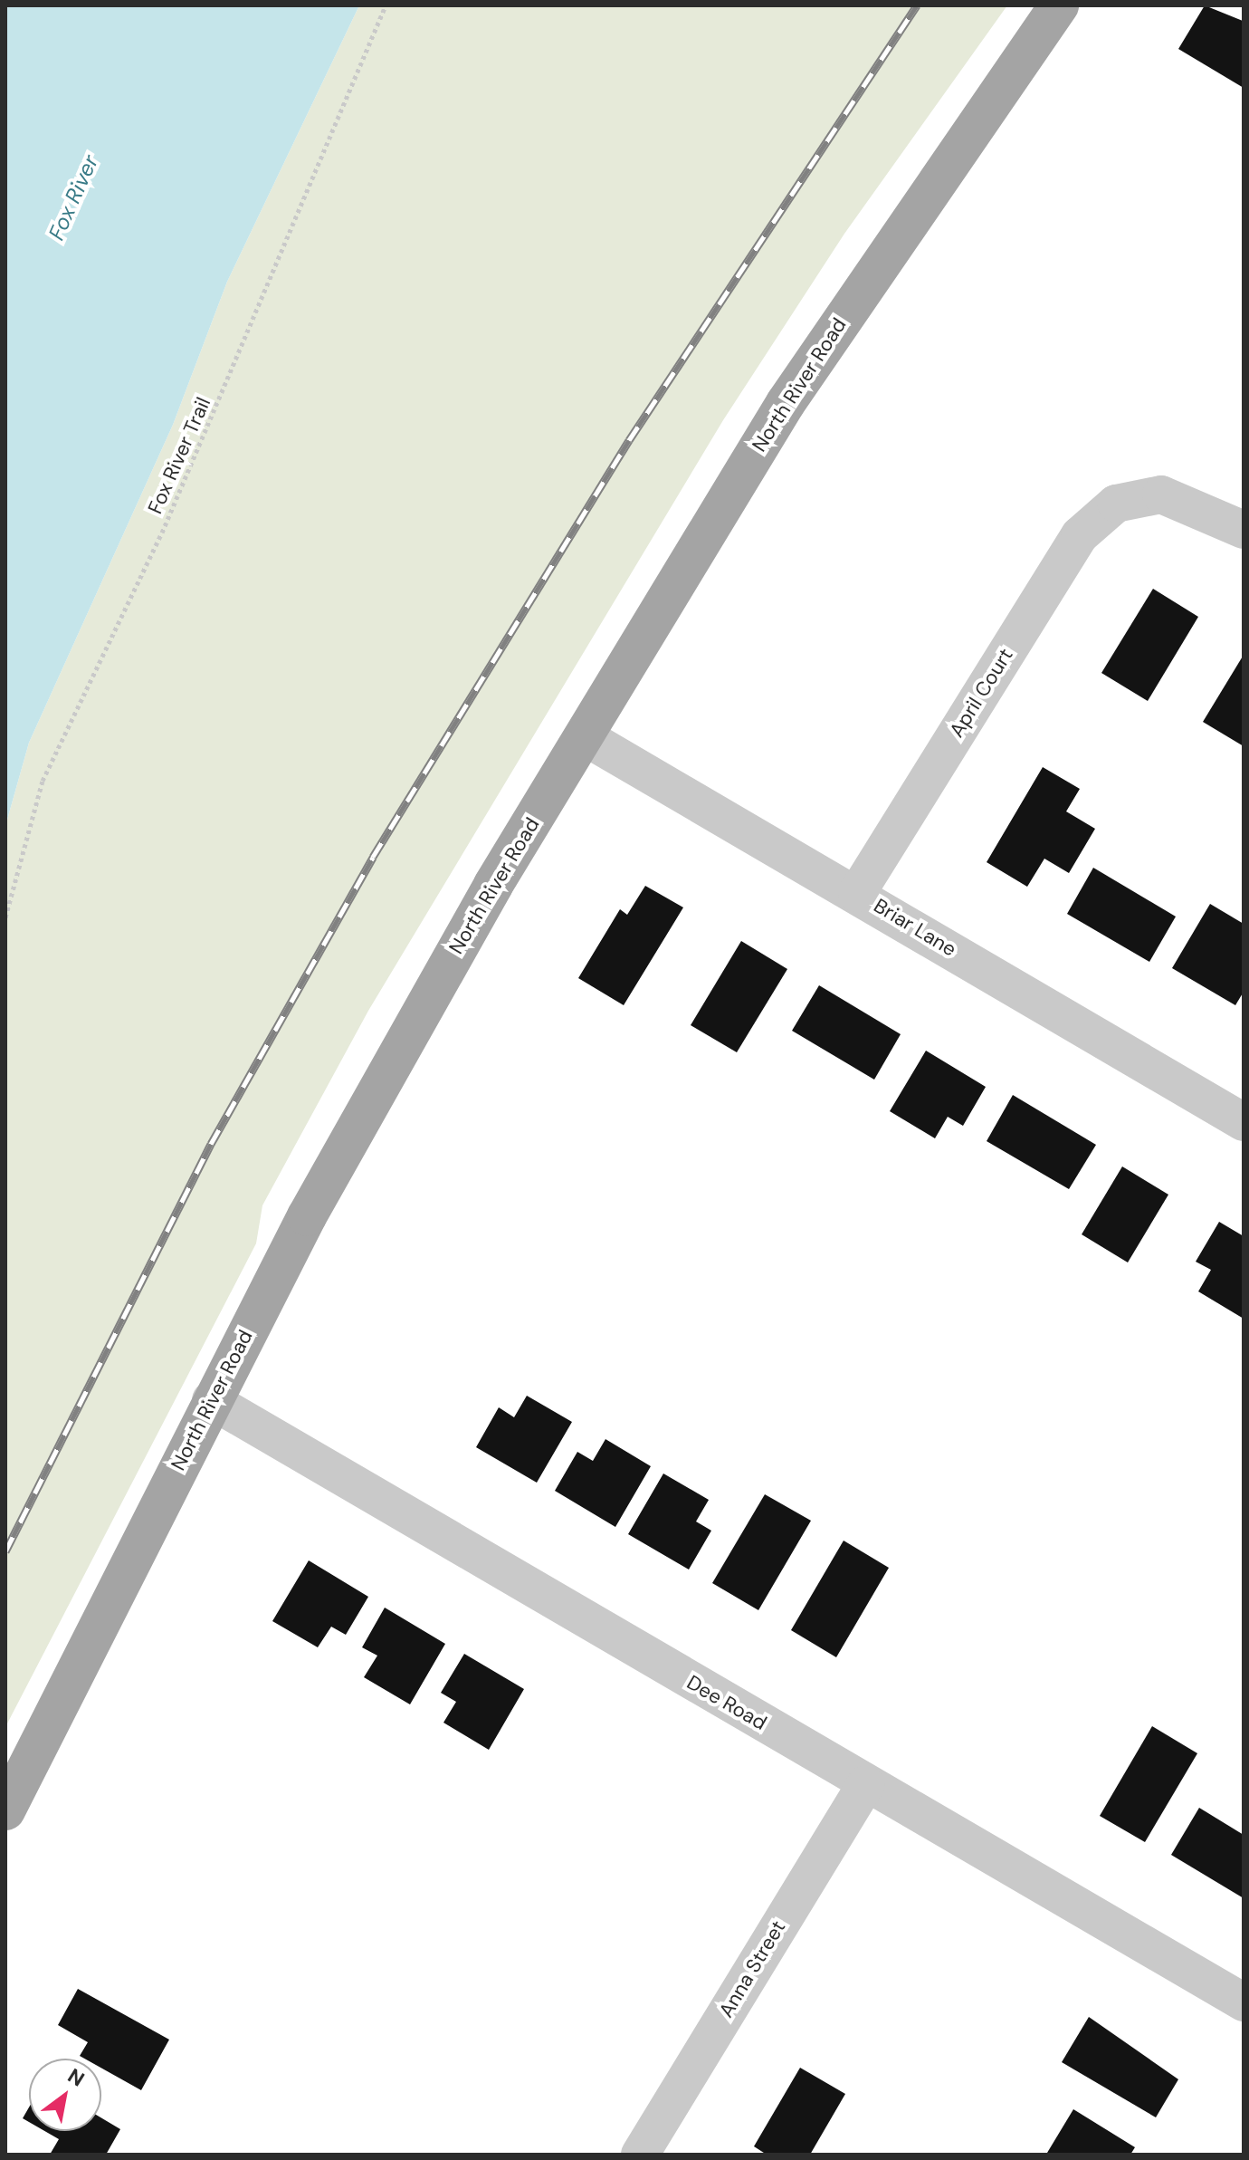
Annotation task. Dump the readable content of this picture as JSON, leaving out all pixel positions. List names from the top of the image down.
{
  "streets": {
    "main road": ["North River Road"],
    "street": [
      "April Court",
      "Briar Lane",
      "Dee Road",
      "Anna Street"
    ],
    "path": ["Fox River Trail"]
  },
  "crossings": [
    ["North River Road", "Briar Lane"],
    ["North River Road", "Dee Road"],
    ["April Court", "Briar Lane"],
    ["Dee Road", "Anna Street"]
  ],
  "water": ["Fox River"],
  "north": "top right"
}
